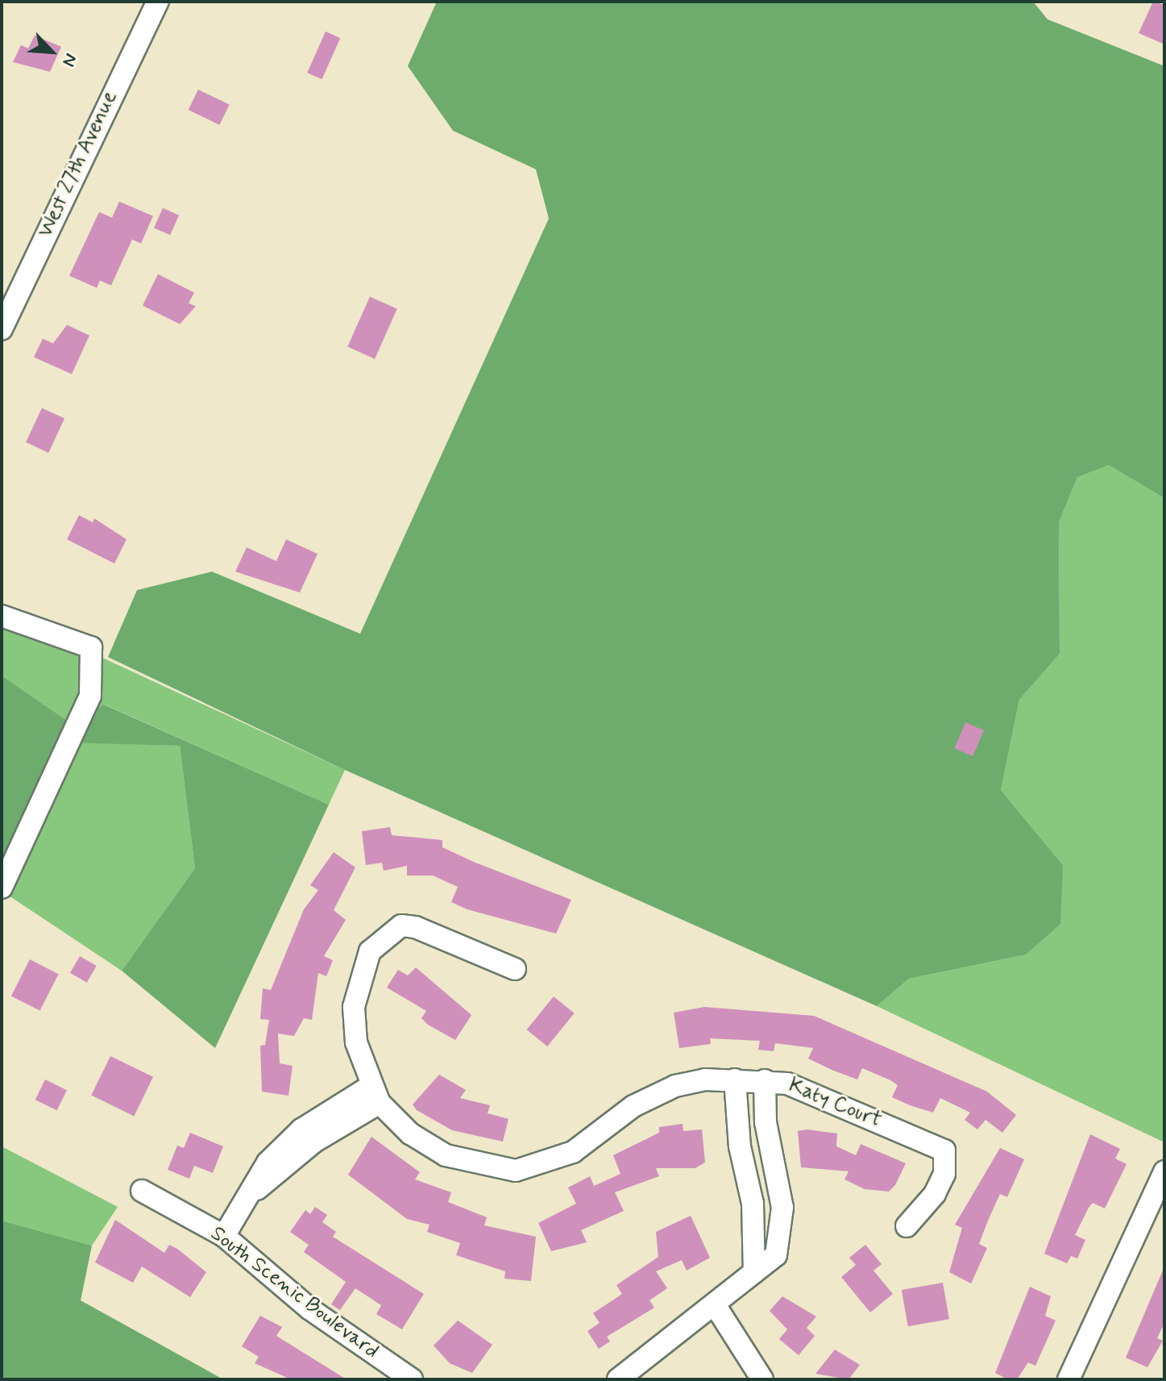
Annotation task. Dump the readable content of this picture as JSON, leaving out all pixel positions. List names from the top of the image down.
{
  "streets": {
    "street": ["West 27th Avenue", "Katy Court", "South Scenic Boulevard"]
  },
  "north": "bottom right"
}
